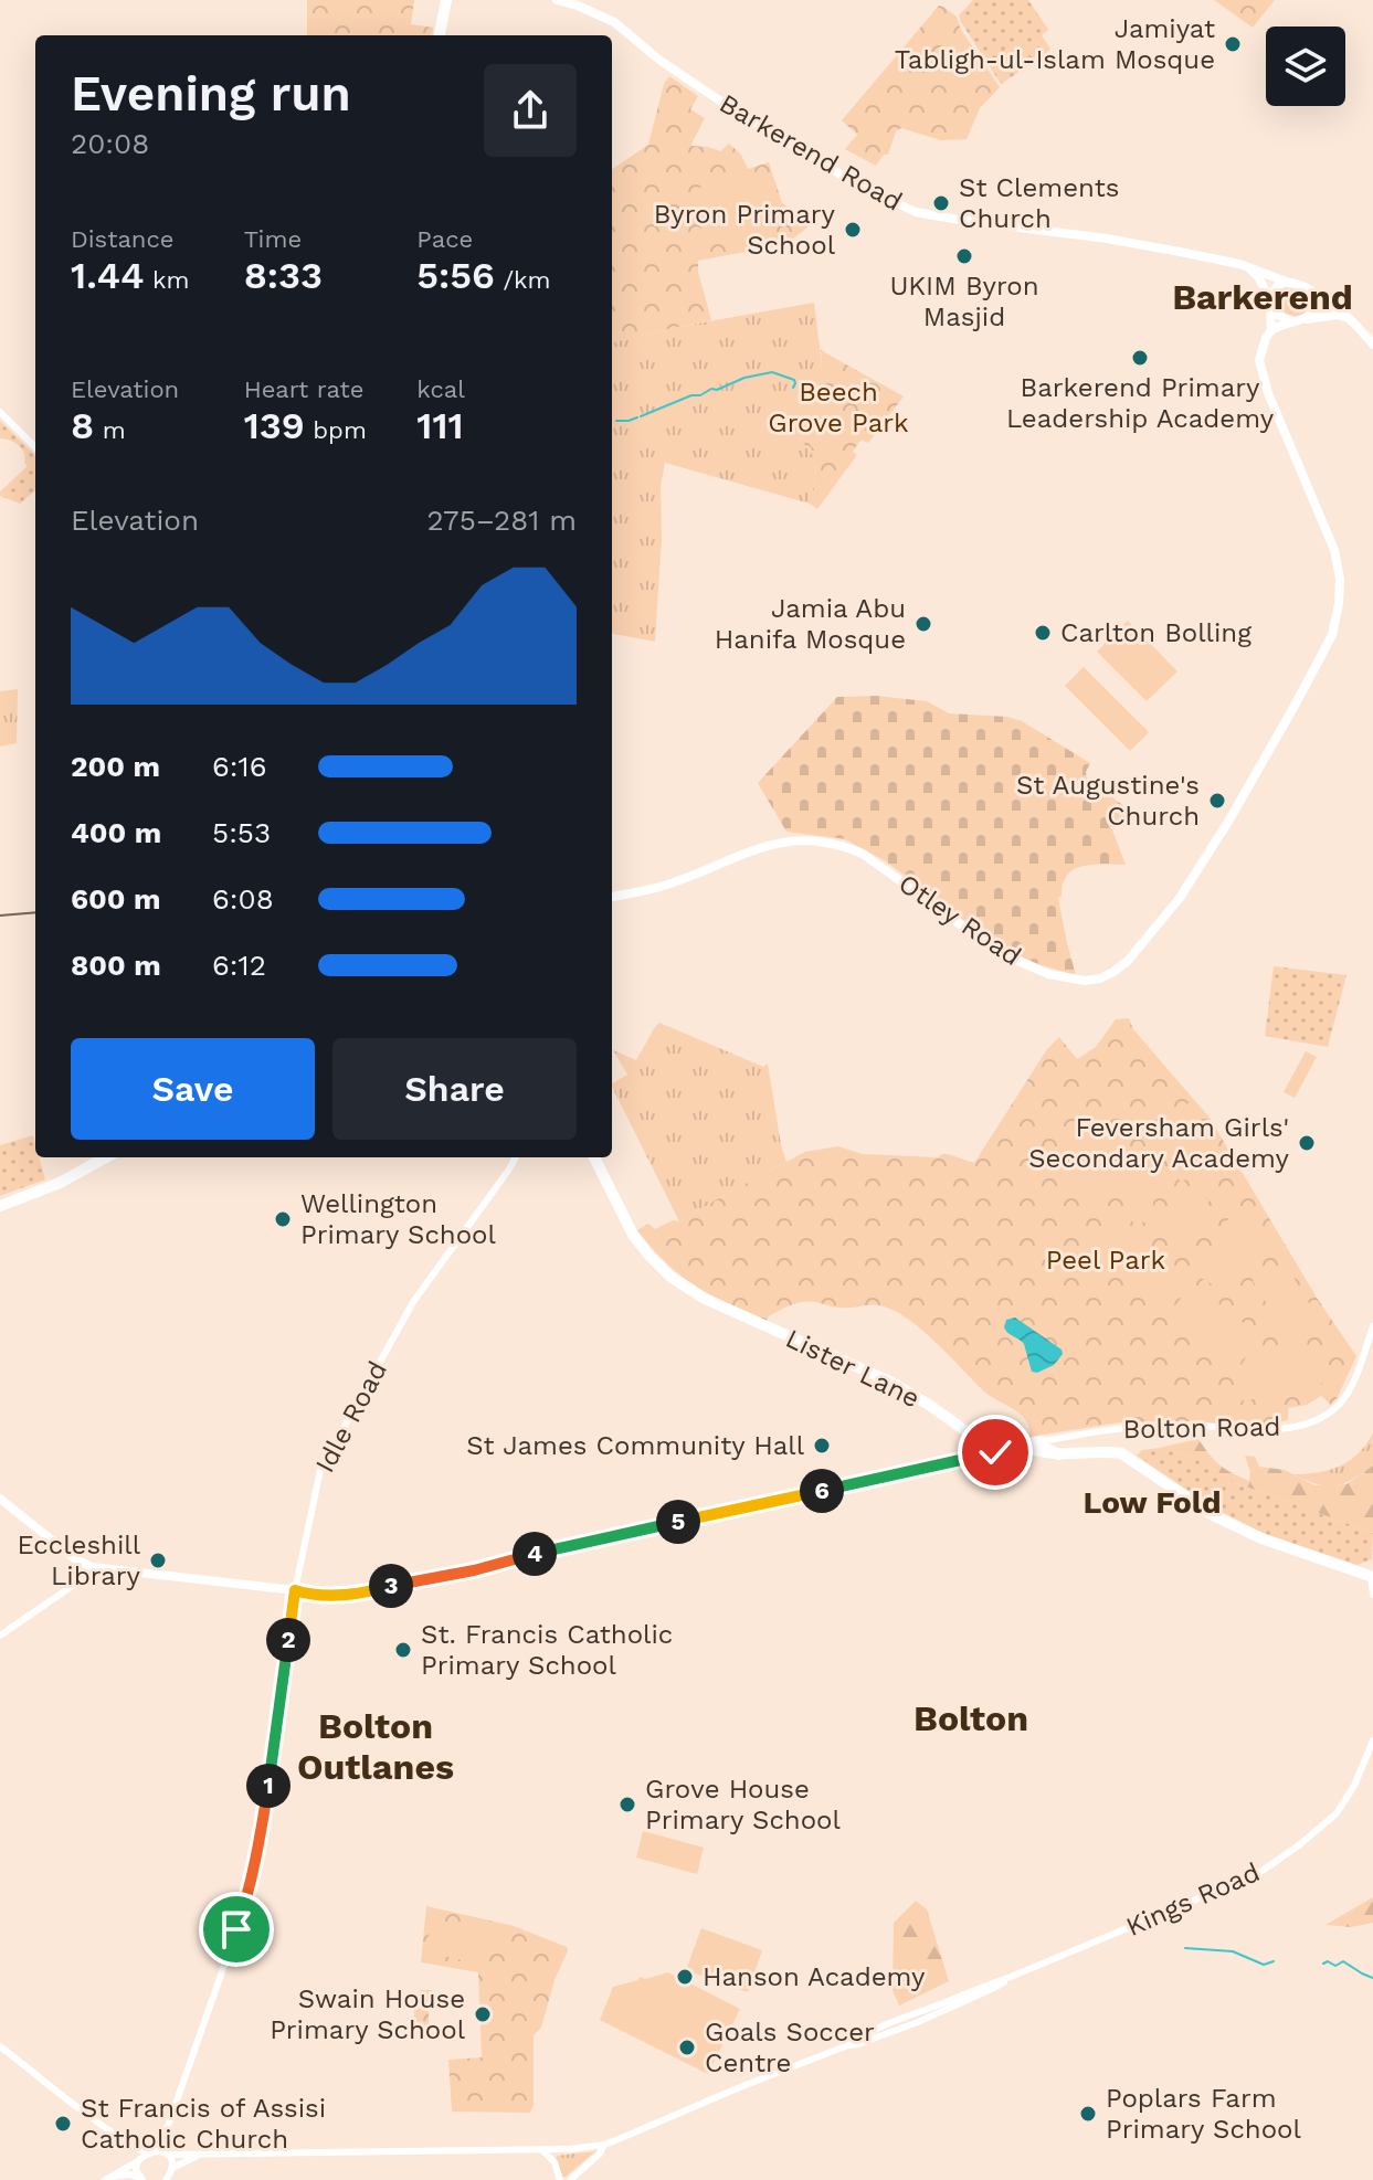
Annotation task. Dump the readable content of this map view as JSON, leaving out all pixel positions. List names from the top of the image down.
{
  "streets": {
    "highway": ["Lister Lane", "Bolton Road"],
    "main road": ["Barkerend Road", "Otley Road"],
    "street": ["Idle Road", "Kings Road"]
  },
  "crossings": [
    ["Barkerend Road", "Otley Road"],
    ["Lister Lane", "Bolton Road"],
    ["Idle Road", "Bolton Road"]
  ],
  "districts": [
    "Barkerend",
    "Low Fold",
    "Bolton",
    "Bolton Outlanes"
  ],
  "parks": ["Beech Grove Park", "Peel Park"],
  "places": [
    "Jamiyat Tabligh-ul-Islam Mosque",
    "St Clements Church",
    "Byron Primary School",
    "UKIM Byron Masjid",
    "Barkerend Primary Leadership Academy",
    "Jamia Abu Hanifa Mosque",
    "Carlton Bolling",
    "St Augustine's Church",
    "Feversham Girls' Secondary Academy",
    "Wellington Primary School",
    "St James Community Hall",
    "Eccleshill Library",
    "St. Francis Catholic Primary School",
    "Grove House Primary School",
    "Hanson Academy",
    "Swain House Primary School",
    "Goals Soccer Centre",
    "Poplars Farm Primary School",
    "St Francis of Assisi Catholic Church"
  ],
  "page": {
    "heading": ["Evening run", "20:08"],
    "stats": [
      ["Distance", "1.44 km"],
      ["Time", "8:33"],
      ["Pace", "5:56 /km"],
      ["Elevation", "8 m"],
      ["Heart rate", "139 bpm"],
      ["kcal", "111"]
    ],
    "chart": ["Elevation", "275–281 m"],
    "list": [
      {
        "name": "200 m",
        "note": "6:16"
      },
      {
        "name": "400 m",
        "note": "5:53"
      },
      {
        "name": "600 m",
        "note": "6:08"
      },
      {
        "name": "800 m",
        "note": "6:12"
      }
    ],
    "buttons": ["Save", "Share"],
    "pins": [
      "6",
      "5",
      "4",
      "3",
      "2",
      "1"
    ]
  }
}
